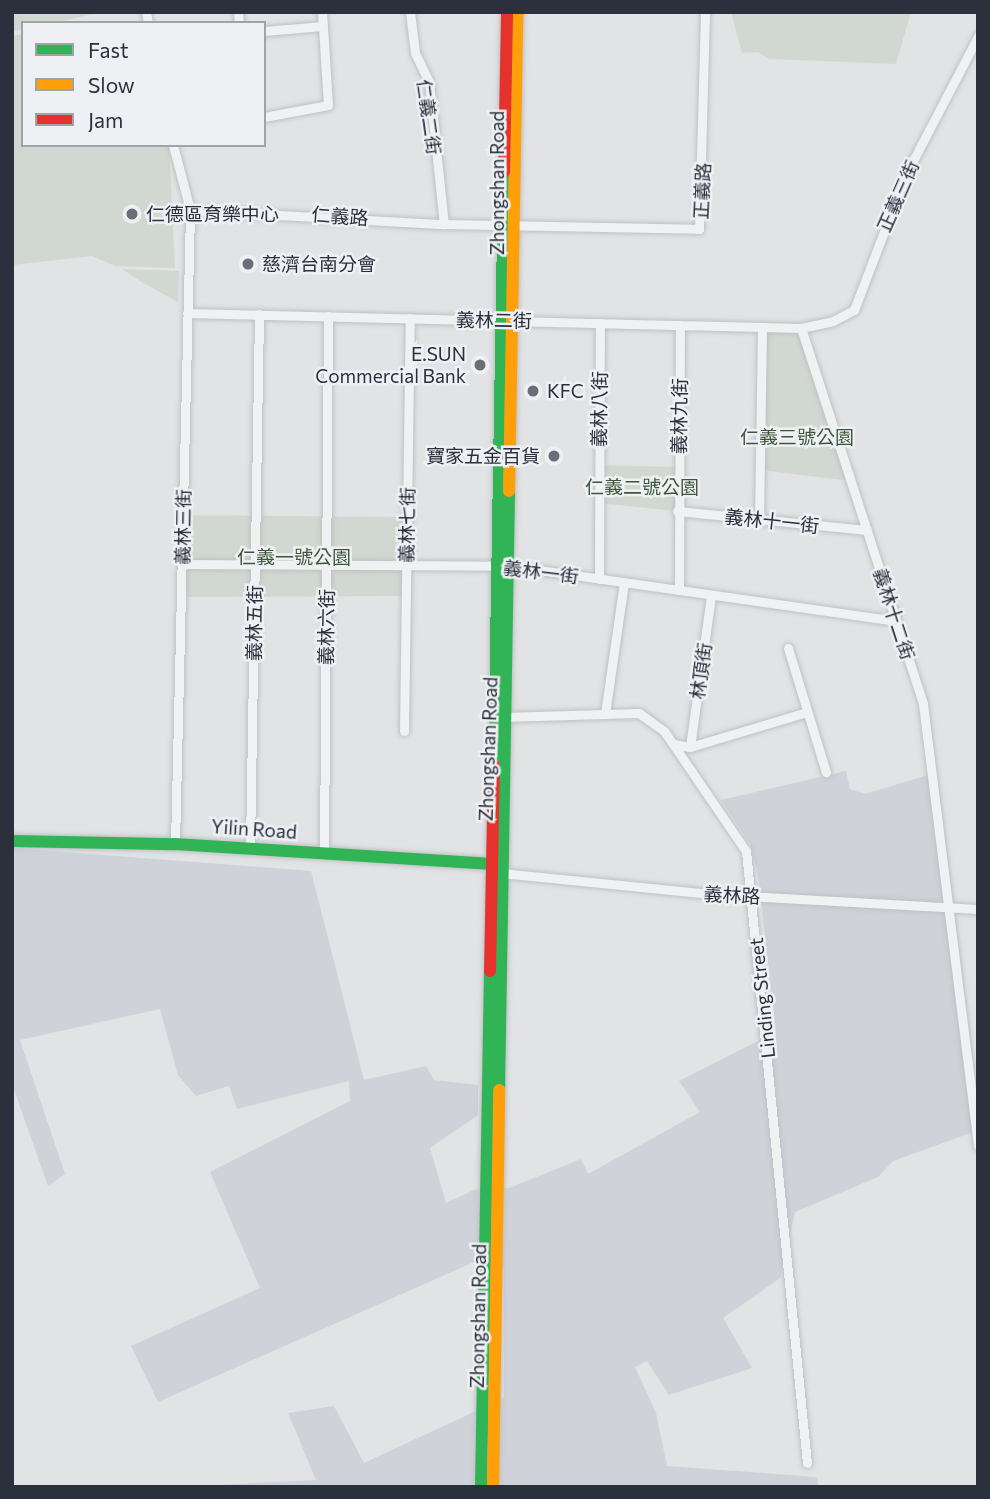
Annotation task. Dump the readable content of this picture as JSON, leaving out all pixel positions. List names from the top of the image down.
{
  "streets": {
    "main road": ["Zhongshan Road", "Yilin Road"],
    "street": [
      "仁義二街",
      "正義路",
      "正義三街",
      "仁義路",
      "義林二街",
      "義林八街",
      "義林九街",
      "義林十一街",
      "義林七街",
      "義林三街",
      "義林一街",
      "義林十二街",
      "義林五街",
      "義林六街",
      "林頂街",
      "義林路",
      "Linding Street"
    ]
  },
  "crossings": [
    ["仁義二街", "仁義路"],
    ["Zhongshan Road", "正義路"],
    ["Zhongshan Road", "仁義路"],
    ["Zhongshan Road", "義林二街"],
    ["Zhongshan Road", "義林一街"],
    ["Zhongshan Road", "Yilin Road"],
    ["Zhongshan Road", "義林路"],
    ["Zhongshan Road", "Linding Street"],
    ["正義路", "仁義路"],
    ["正義三街", "義林二街"],
    ["正義三街", "義林十二街"],
    ["仁義路", "義林三街"],
    ["義林二街", "義林八街"],
    ["義林二街", "義林九街"],
    ["義林二街", "義林七街"],
    ["義林二街", "義林三街"],
    ["義林二街", "義林十二街"],
    ["義林二街", "義林五街"],
    ["義林二街", "義林六街"],
    ["義林八街", "義林一街"],
    ["義林九街", "義林十一街"],
    ["義林九街", "義林一街"],
    ["義林十一街", "義林十二街"],
    ["義林七街", "義林一街"],
    ["義林三街", "義林一街"],
    ["義林三街", "Yilin Road"],
    ["義林一街", "義林十二街"],
    ["義林一街", "義林五街"],
    ["義林一街", "義林六街"],
    ["義林一街", "林頂街"],
    ["義林十二街", "義林路"],
    ["義林五街", "Yilin Road"],
    ["義林六街", "Yilin Road"],
    ["義林路", "Linding Street"]
  ],
  "parks": ["仁義三號公園", "仁義二號公園", "仁義一號公園"],
  "places": [
    "仁德區育樂中心",
    "慈濟台南分會",
    "E.SUN Commercial Bank",
    "KFC",
    "寶家五金百貨"
  ],
  "legend": ["Fast", "Slow", "Jam"]
}
